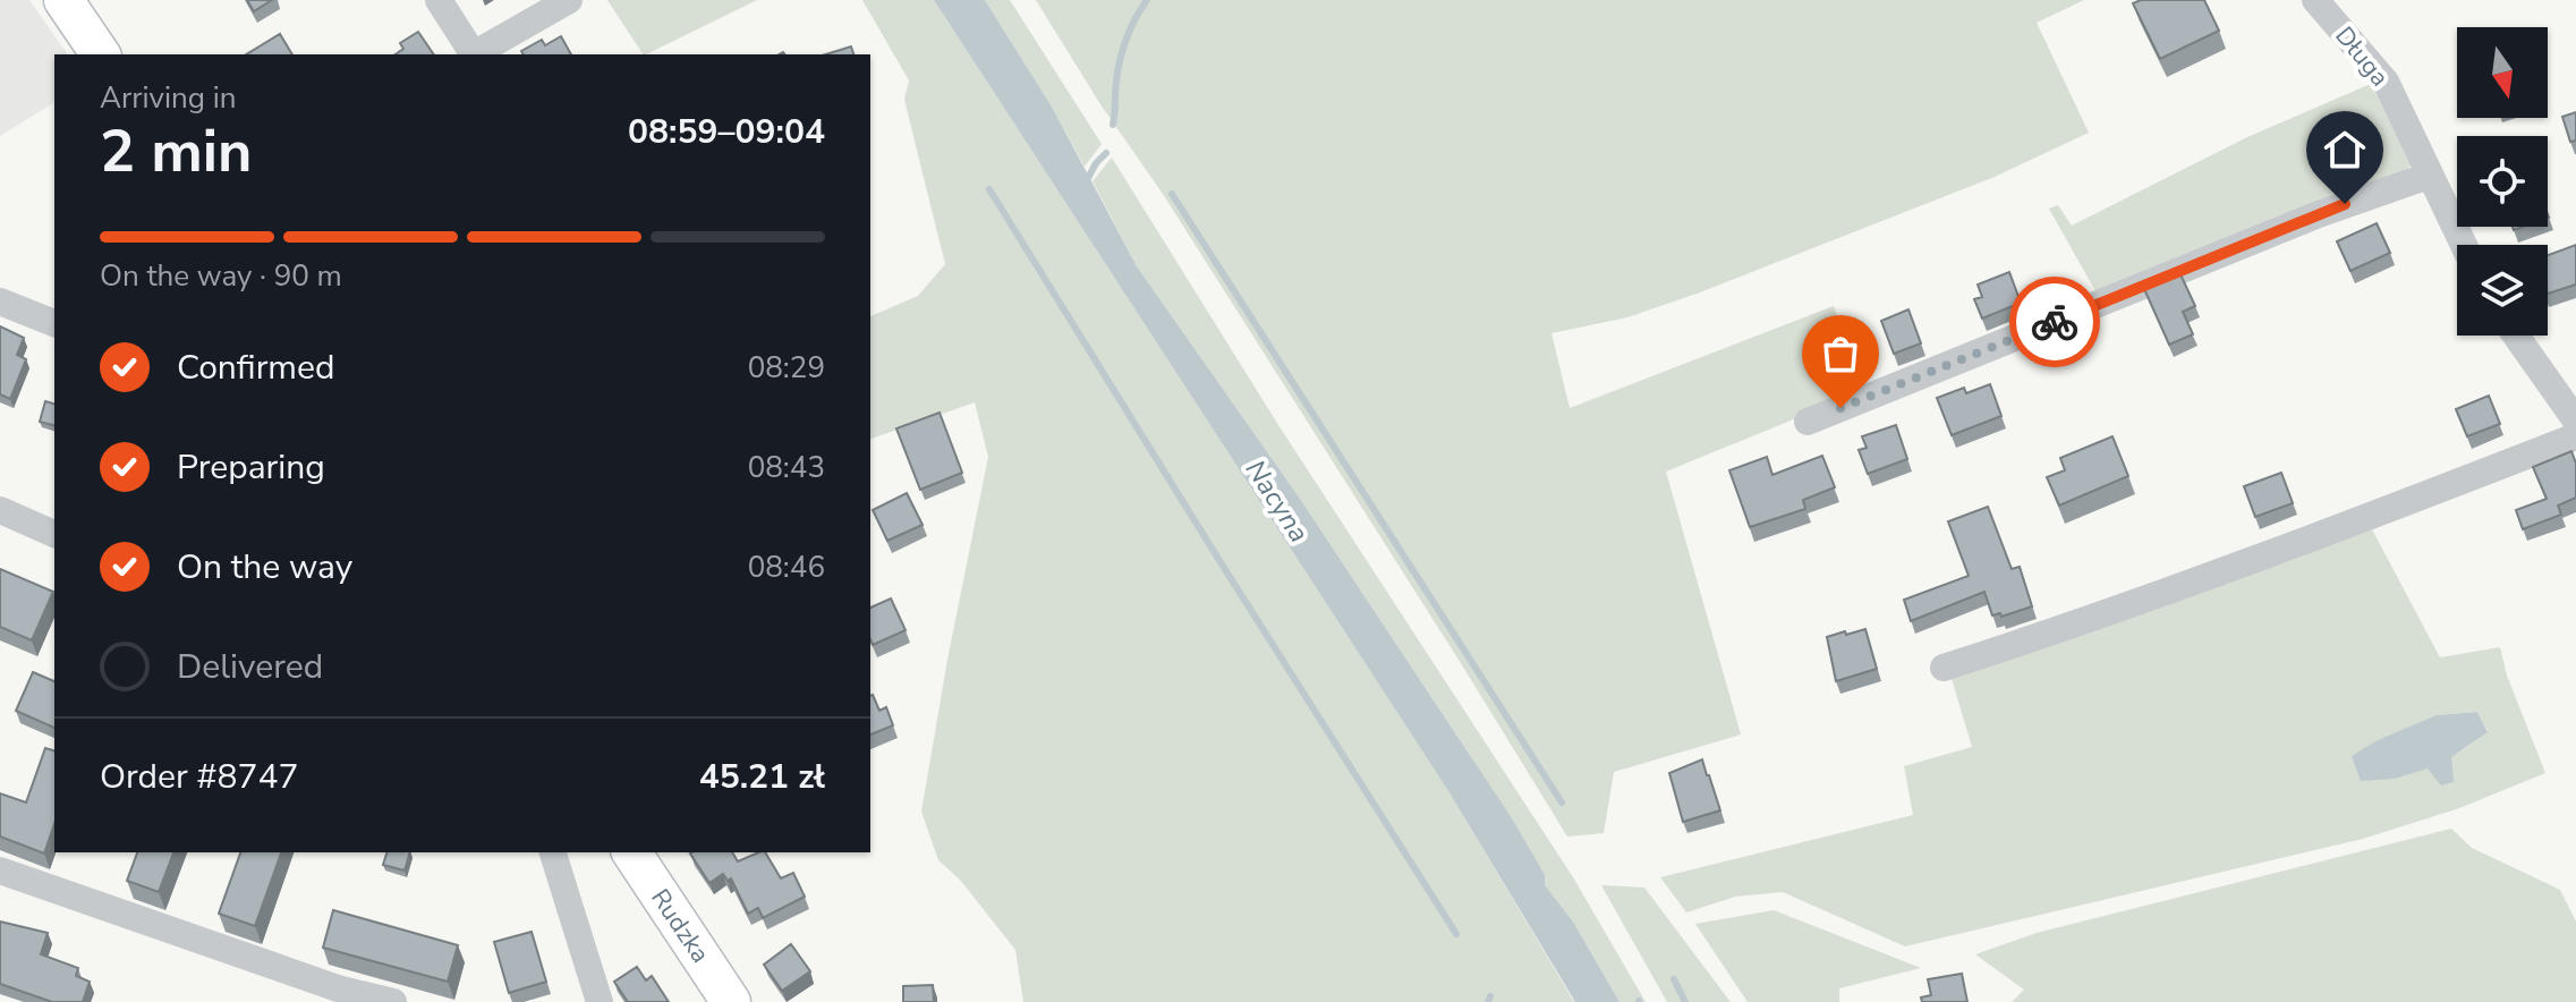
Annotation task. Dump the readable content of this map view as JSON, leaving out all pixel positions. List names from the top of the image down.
{
  "streets": {
    "main road": ["Rudzka"],
    "street": ["Długa"]
  },
  "water": ["Nacyna"],
  "north": "bottom",
  "page": {
    "heading": ["2 min", "Arriving in", "08:59–09:04"],
    "panel": ["Order #8747", "45.21 zł"],
    "bar": "On the way · 90 m",
    "list": [
      ["Confirmed", "08:29"],
      ["Preparing", "08:43"],
      ["On the way", "08:46"],
      "Delivered"
    ]
  }
}
